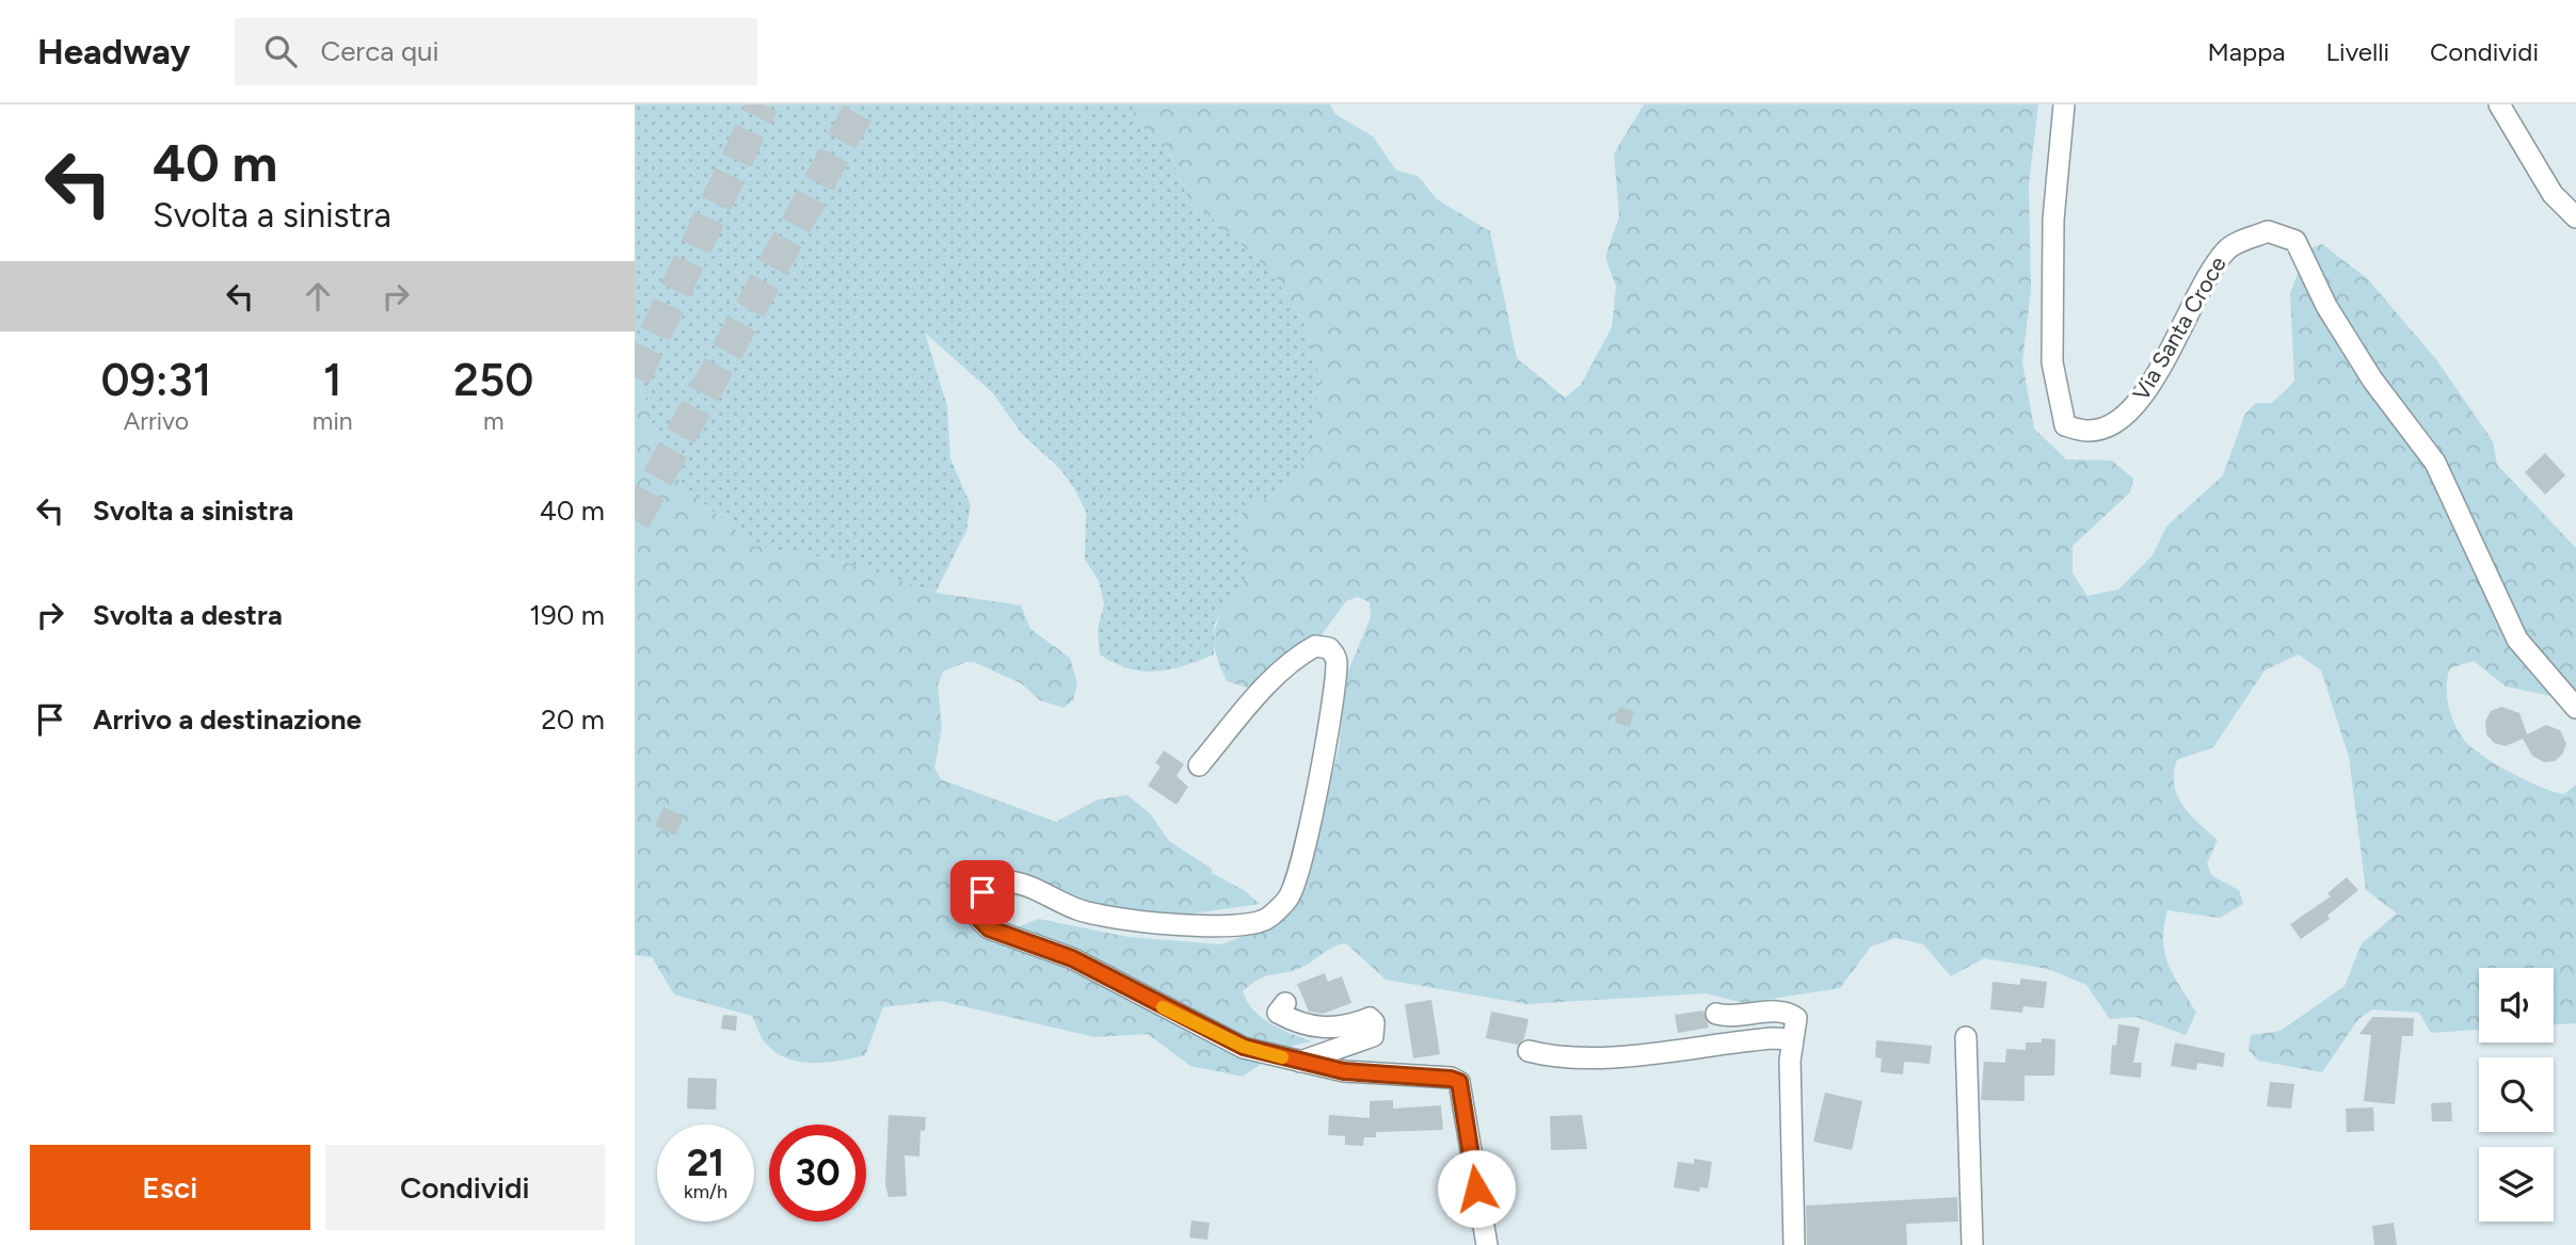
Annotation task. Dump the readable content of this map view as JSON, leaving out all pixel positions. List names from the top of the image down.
{
  "streets": {
    "street": ["Via Santa Croce"]
  },
  "page": {
    "header": "Headway",
    "search": "Cerca qui",
    "nav": ["Mappa", "Livelli", "Condividi"],
    "turn": ["40 m", "Svolta a sinistra"],
    "eta": [
      "09:31",
      "Arrivo",
      "1",
      "min",
      "250",
      "m"
    ],
    "list": [
      {
        "name": "Svolta a sinistra",
        "value": "40 m"
      },
      {
        "name": "Svolta a destra",
        "value": "190 m"
      },
      {
        "name": "Arrivo a destinazione",
        "value": "20 m"
      }
    ],
    "speed": "21 km/h",
    "limit": "30",
    "buttons": ["Esci", "Condividi"]
  }
}
